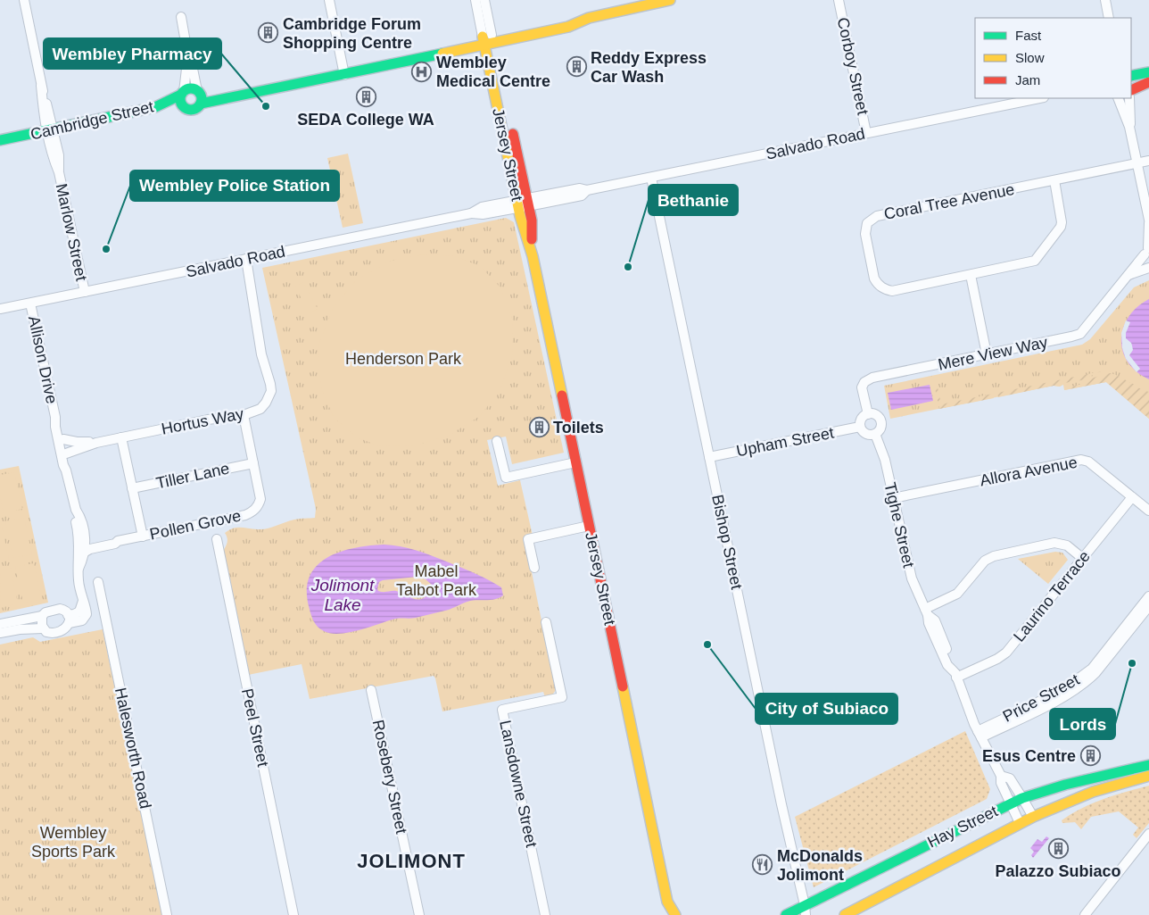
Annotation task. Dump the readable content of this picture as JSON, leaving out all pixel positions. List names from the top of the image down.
{
  "streets": {
    "main road": ["Cambridge Street", "Jersey Street", "Hay Street"],
    "street": [
      "Corboy Street",
      "Salvado Road",
      "Coral Tree Avenue",
      "Marlow Street",
      "Mere View Way",
      "Allison Drive",
      "Hortus Way",
      "Upham Street",
      "Allora Avenue",
      "Tiller Lane",
      "Pollen Grove",
      "Tighe Street",
      "Bishop Street",
      "Laurino Terrace",
      "Price Street",
      "Peel Street",
      "Halesworth Road",
      "Rosebery Street",
      "Lansdowne Street"
    ]
  },
  "crossings": [
    ["Corboy Street", "Salvado Road"],
    ["Cambridge Street", "Marlow Street"],
    ["Salvado Road", "Jersey Street"],
    ["Salvado Road", "Marlow Street"],
    ["Salvado Road", "Allison Drive"],
    ["Salvado Road", "Hortus Way"],
    ["Salvado Road", "Bishop Street"],
    ["Mere View Way", "Upham Street"],
    ["Mere View Way", "Tighe Street"],
    ["Allison Drive", "Hortus Way"],
    ["Allison Drive", "Pollen Grove"],
    ["Hortus Way", "Pollen Grove"],
    ["Upham Street", "Tighe Street"],
    ["Upham Street", "Bishop Street"],
    ["Allora Avenue", "Tighe Street"],
    ["Allora Avenue", "Laurino Terrace"],
    ["Tiller Lane", "Pollen Grove"],
    ["Tighe Street", "Laurino Terrace"],
    ["Tighe Street", "Price Street"],
    ["Tighe Street", "Hay Street"],
    ["Bishop Street", "Hay Street"]
  ],
  "districts": ["JOLIMONT"],
  "water": ["Jolimont Lake"],
  "parks": ["Henderson Park", "Mabel Talbot Park", "Wembley Sports Park"],
  "places": {
    "building": [
      "Cambridge Forum Shopping Centre",
      "Reddy Express Car Wash",
      "SEDA College WA",
      "Toilets",
      "Esus Centre",
      "Palazzo Subiaco"
    ],
    "hospital": ["Wembley Medical Centre"],
    "other": [
      "Wembley Pharmacy",
      "Wembley Police Station",
      "Bethanie",
      "City of Subiaco",
      "Lords"
    ],
    "restaurant": ["McDonalds Jolimont"]
  },
  "legend": ["Fast", "Slow", "Jam"]
}
